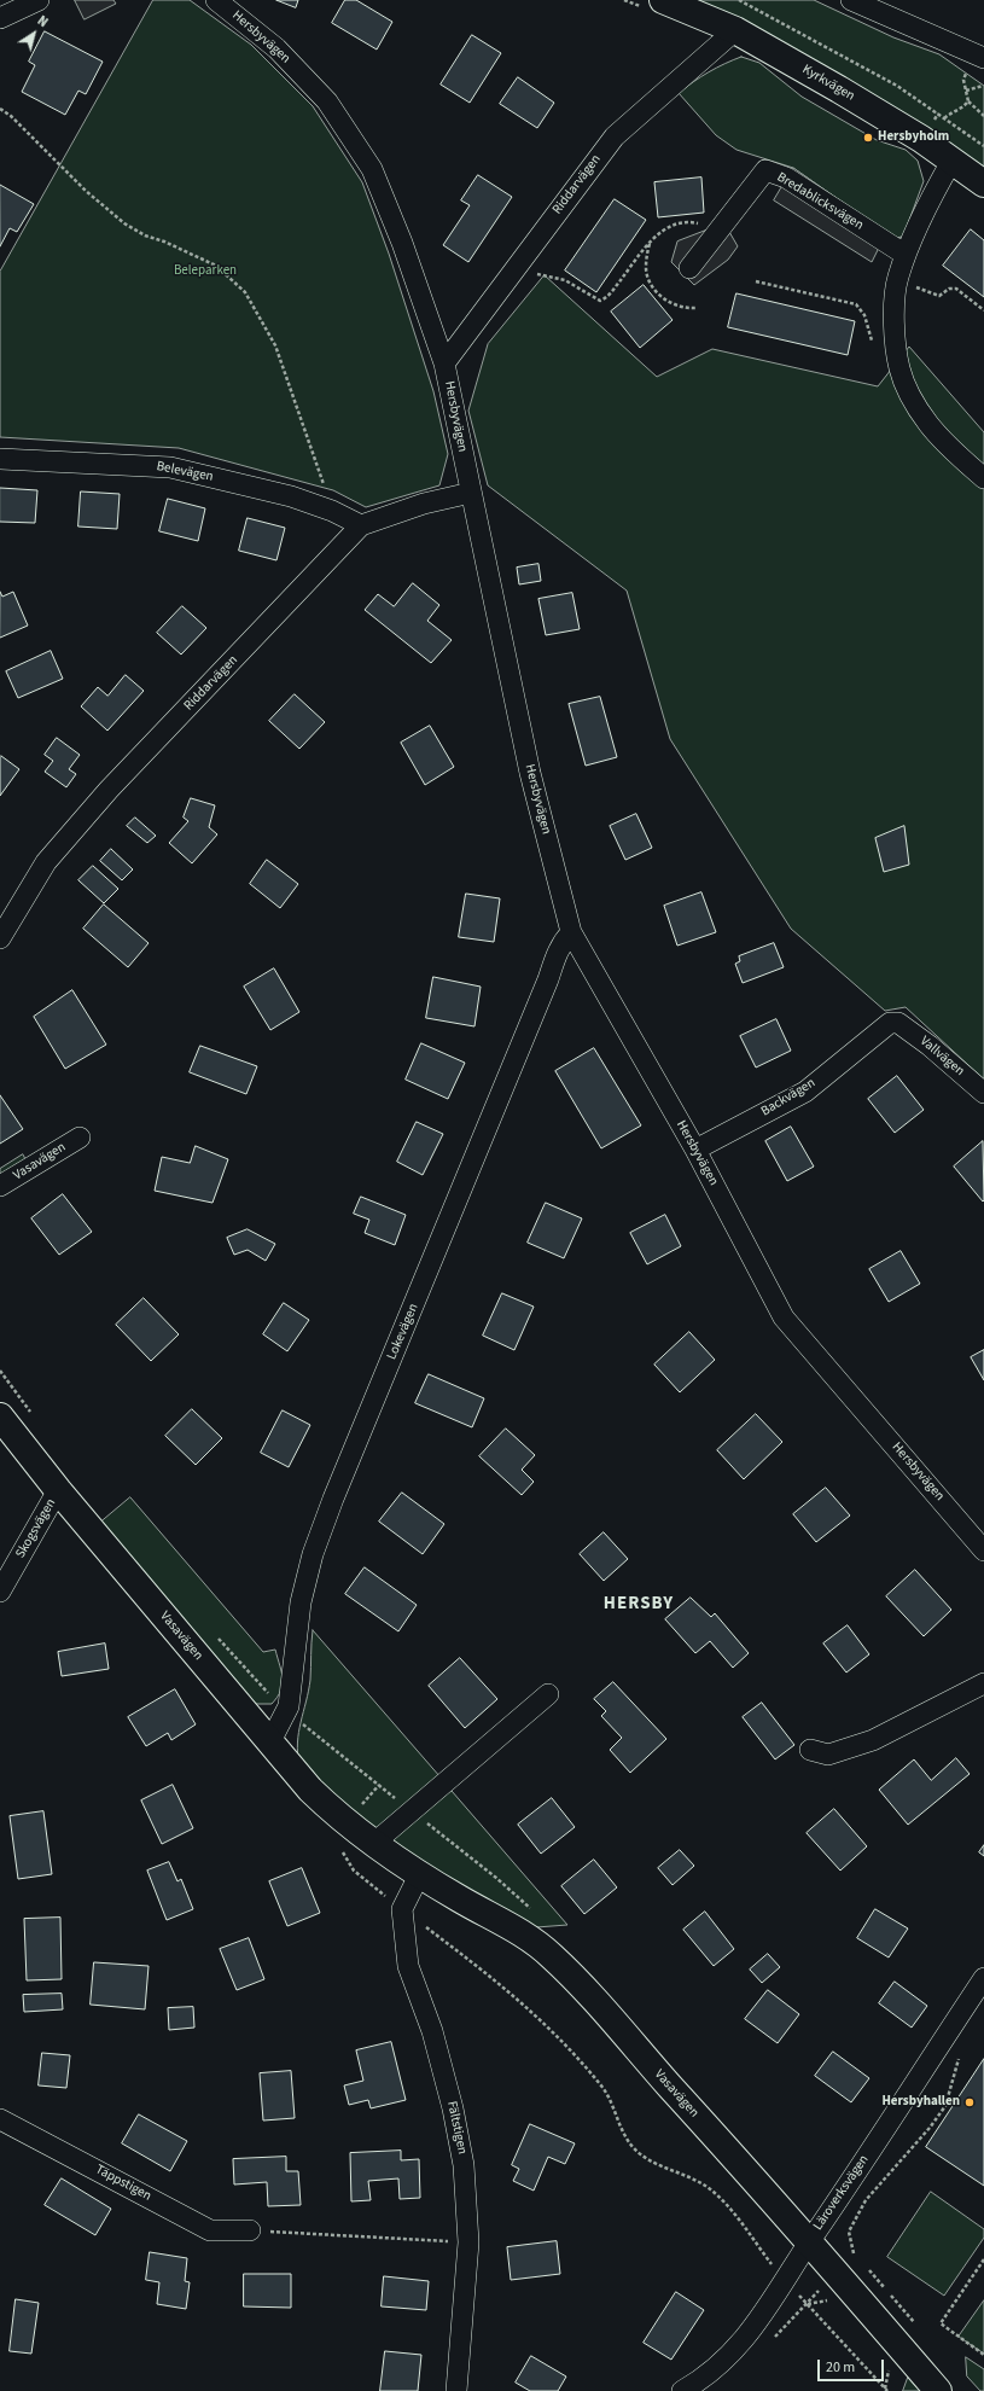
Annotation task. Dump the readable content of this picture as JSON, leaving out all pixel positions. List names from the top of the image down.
{
  "streets": {
    "street": [
      "Hersbyvägen",
      "Kyrkvägen",
      "Riddarvägen",
      "Bredablicksvägen",
      "Belevägen",
      "Vallvägen",
      "Backvägen",
      "Vasavägen",
      "Lokevägen",
      "Skogsvägen",
      "Fältstigen",
      "Täppstigen",
      "Läroverksvägen"
    ]
  },
  "crossings": [
    ["Hersbyvägen", "Riddarvägen"],
    ["Hersbyvägen", "Backvägen"],
    ["Hersbyvägen", "Lokevägen"],
    ["Kyrkvägen", "Riddarvägen"],
    ["Riddarvägen", "Belevägen"],
    ["Vallvägen", "Backvägen"],
    ["Vasavägen", "Lokevägen"],
    ["Vasavägen", "Skogsvägen"],
    ["Vasavägen", "Läroverksvägen"]
  ],
  "districts": ["HERSBY"],
  "parks": ["Beleparken"],
  "places": ["Hersbyholm", "Hersbyhallen"],
  "scale_bar": "20 m",
  "north": "top right"
}
